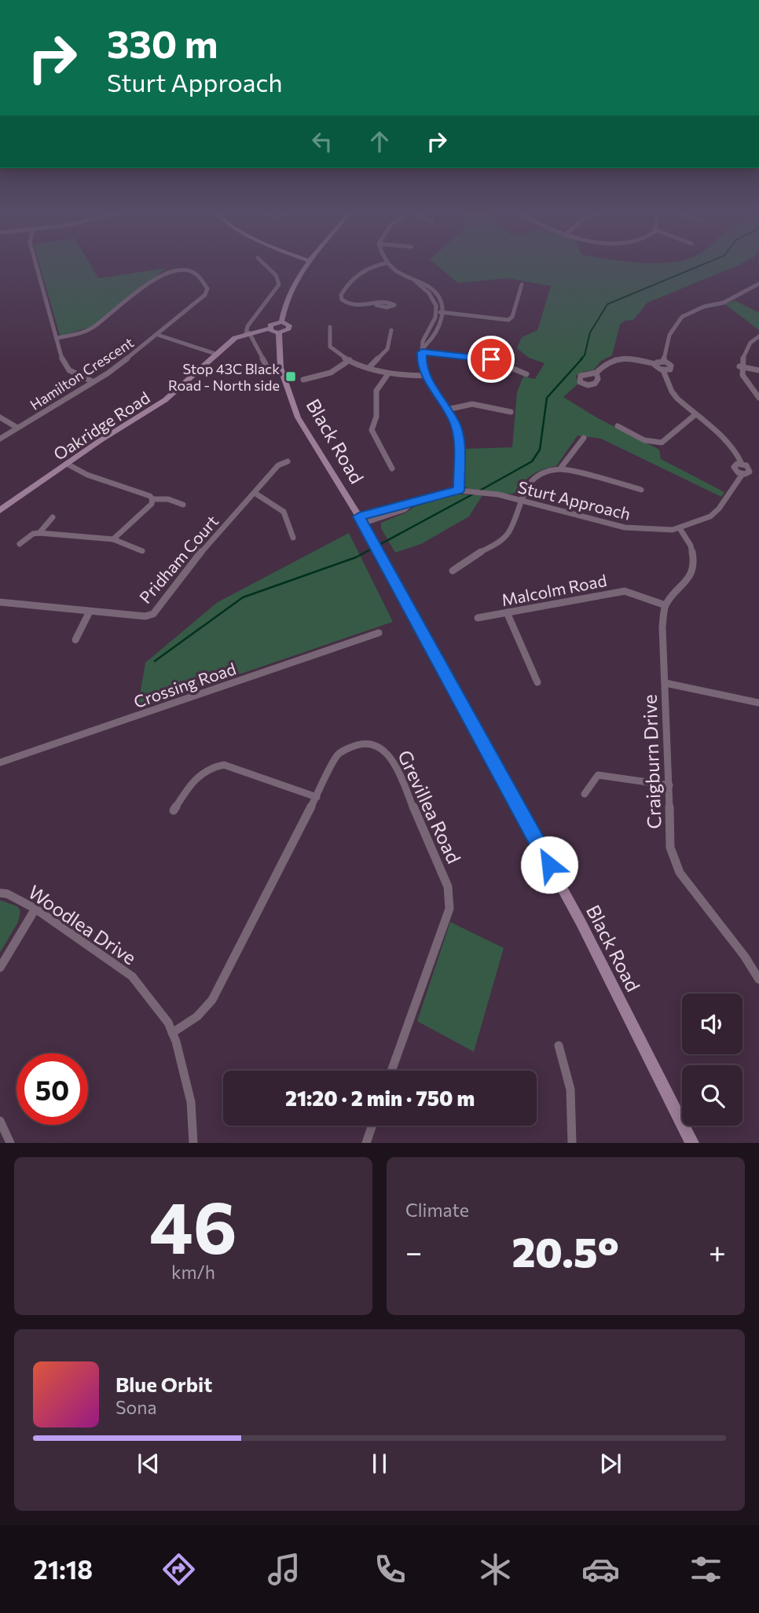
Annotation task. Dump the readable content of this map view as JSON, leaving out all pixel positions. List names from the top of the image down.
{
  "streets": {
    "main road": ["Oakridge Road", "Black Road"],
    "street": [
      "Hamilton Crescent",
      "Sturt Approach",
      "Pridham Court",
      "Malcolm Road",
      "Crossing Road",
      "Craigburn Drive",
      "Grevillea Road",
      "Woodlea Drive"
    ]
  },
  "crossings": [
    ["Black Road", "Sturt Approach"],
    ["Malcolm Road", "Craigburn Drive"],
    ["Grevillea Road", "Woodlea Drive"]
  ],
  "places": {
    "transit": ["Stop 43C Black Road - North side"]
  },
  "page": {
    "turn": ["330 m", "Sturt Approach"],
    "limit": "50",
    "trip": "21:20 · 2 min · 750 m",
    "tile": [
      ["46", "km/h"],
      "Climate"
    ],
    "heat": ["−", "20.5°", "+"],
    "song": ["Blue Orbit", "Sona"],
    "tabs": "21:18"
  }
}
